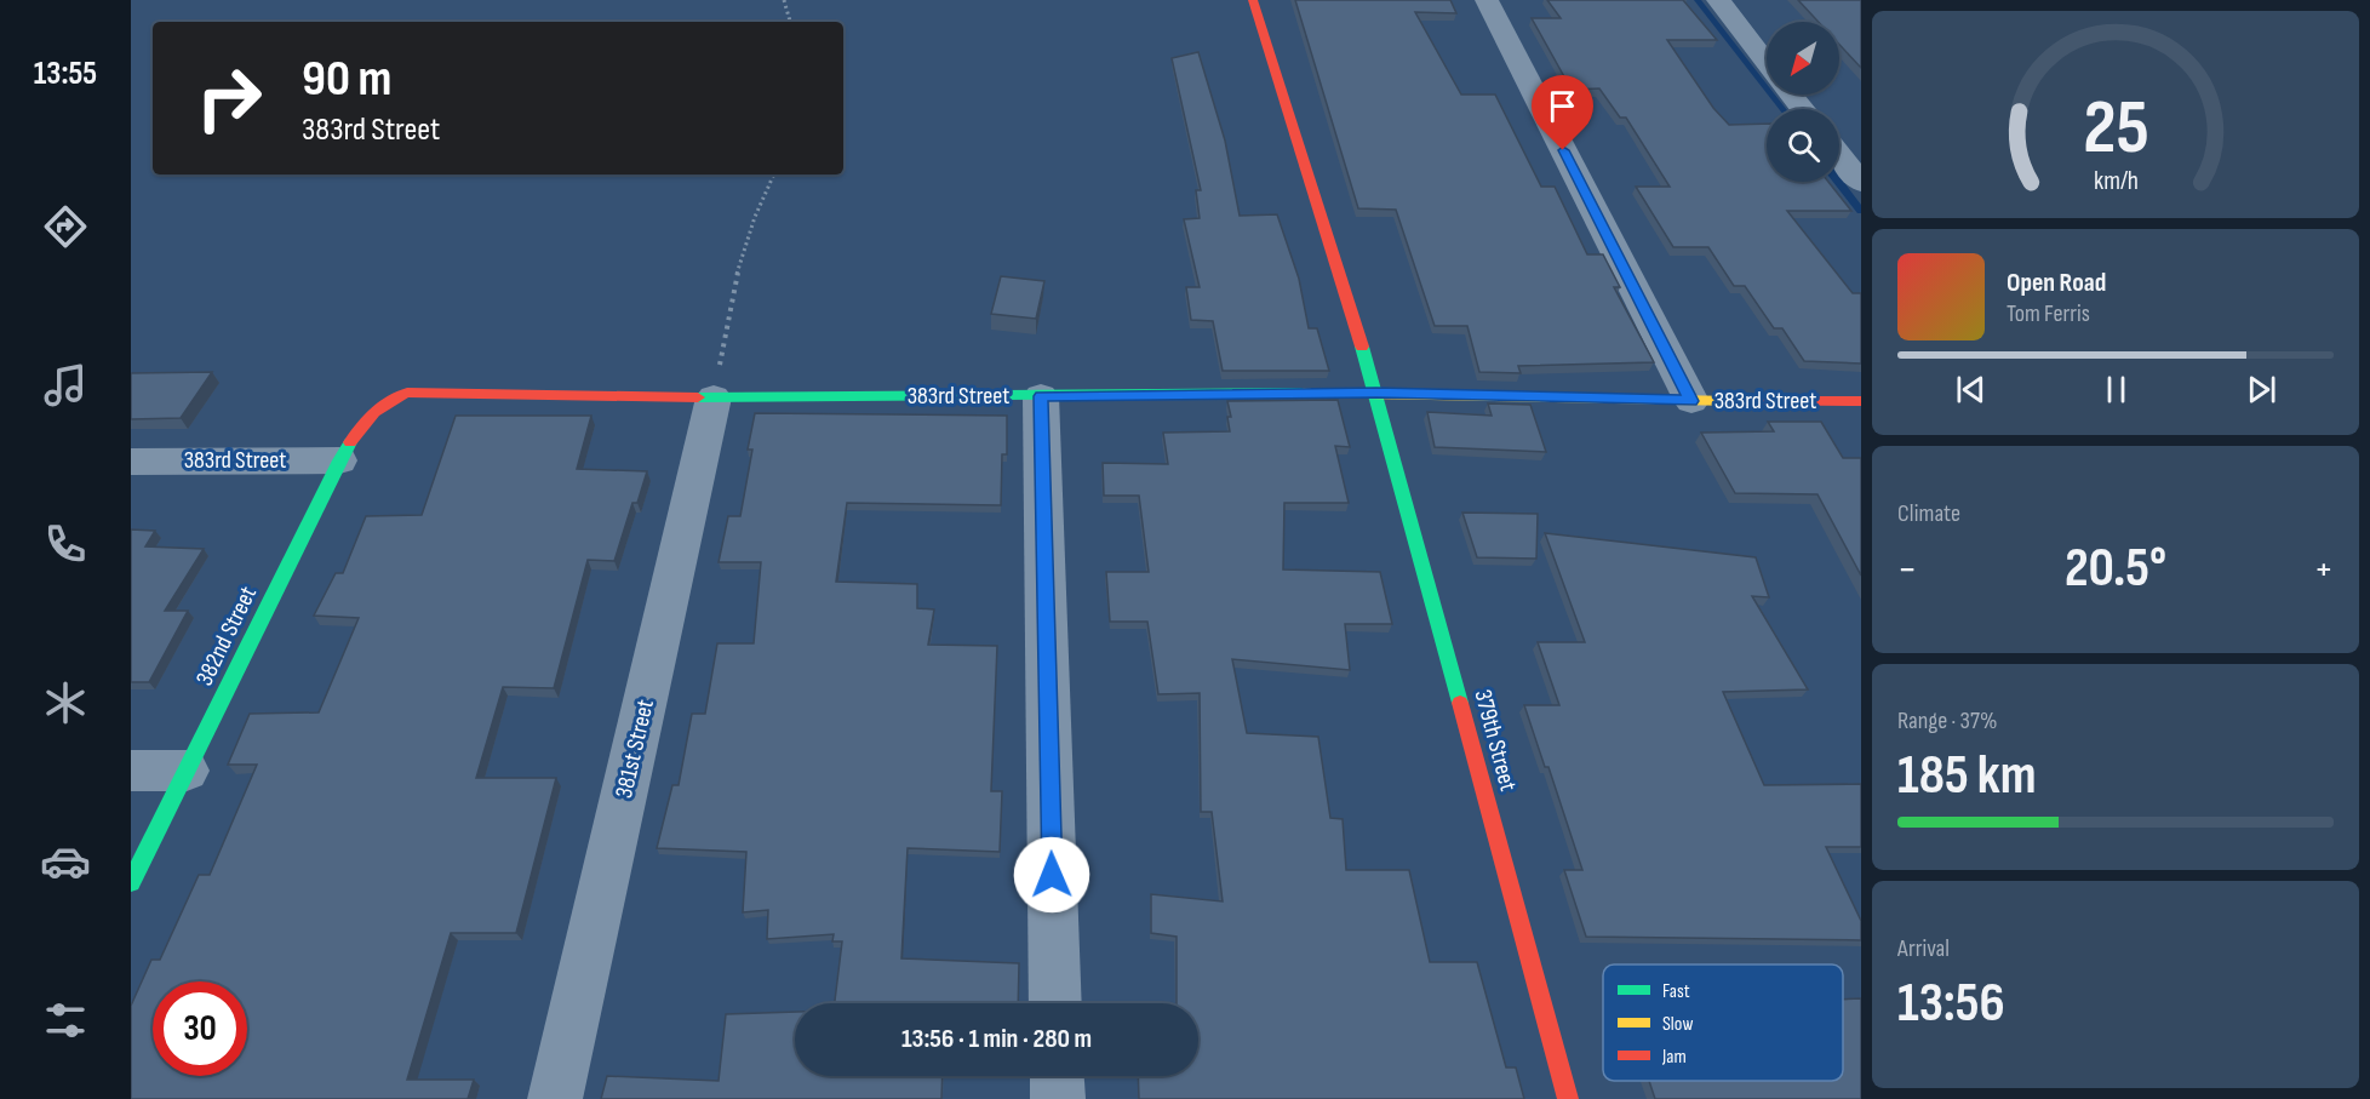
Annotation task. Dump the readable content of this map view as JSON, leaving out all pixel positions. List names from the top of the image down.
{
  "streets": {
    "street": [
      "383rd Street",
      "382nd Street",
      "379th Street",
      "381st Street"
    ]
  },
  "crossings": [
    ["383rd Street", "382nd Street"],
    ["383rd Street", "379th Street"],
    ["383rd Street", "381st Street"]
  ],
  "legend": ["Fast", "Slow", "Jam"],
  "north": "bottom left",
  "page": {
    "tabs": "13:55",
    "turn": ["90 m", "383rd Street"],
    "song": ["Open Road", "Tom Ferris"],
    "tile": [
      "Climate",
      ["Range · 37%", "185 km"],
      ["Arrival", "13:56"]
    ],
    "heat": ["−", "20.5°", "+"],
    "limit": "30",
    "trip": "13:56 · 1 min · 280 m",
    "gauge": ["25", "km/h"]
  }
}
